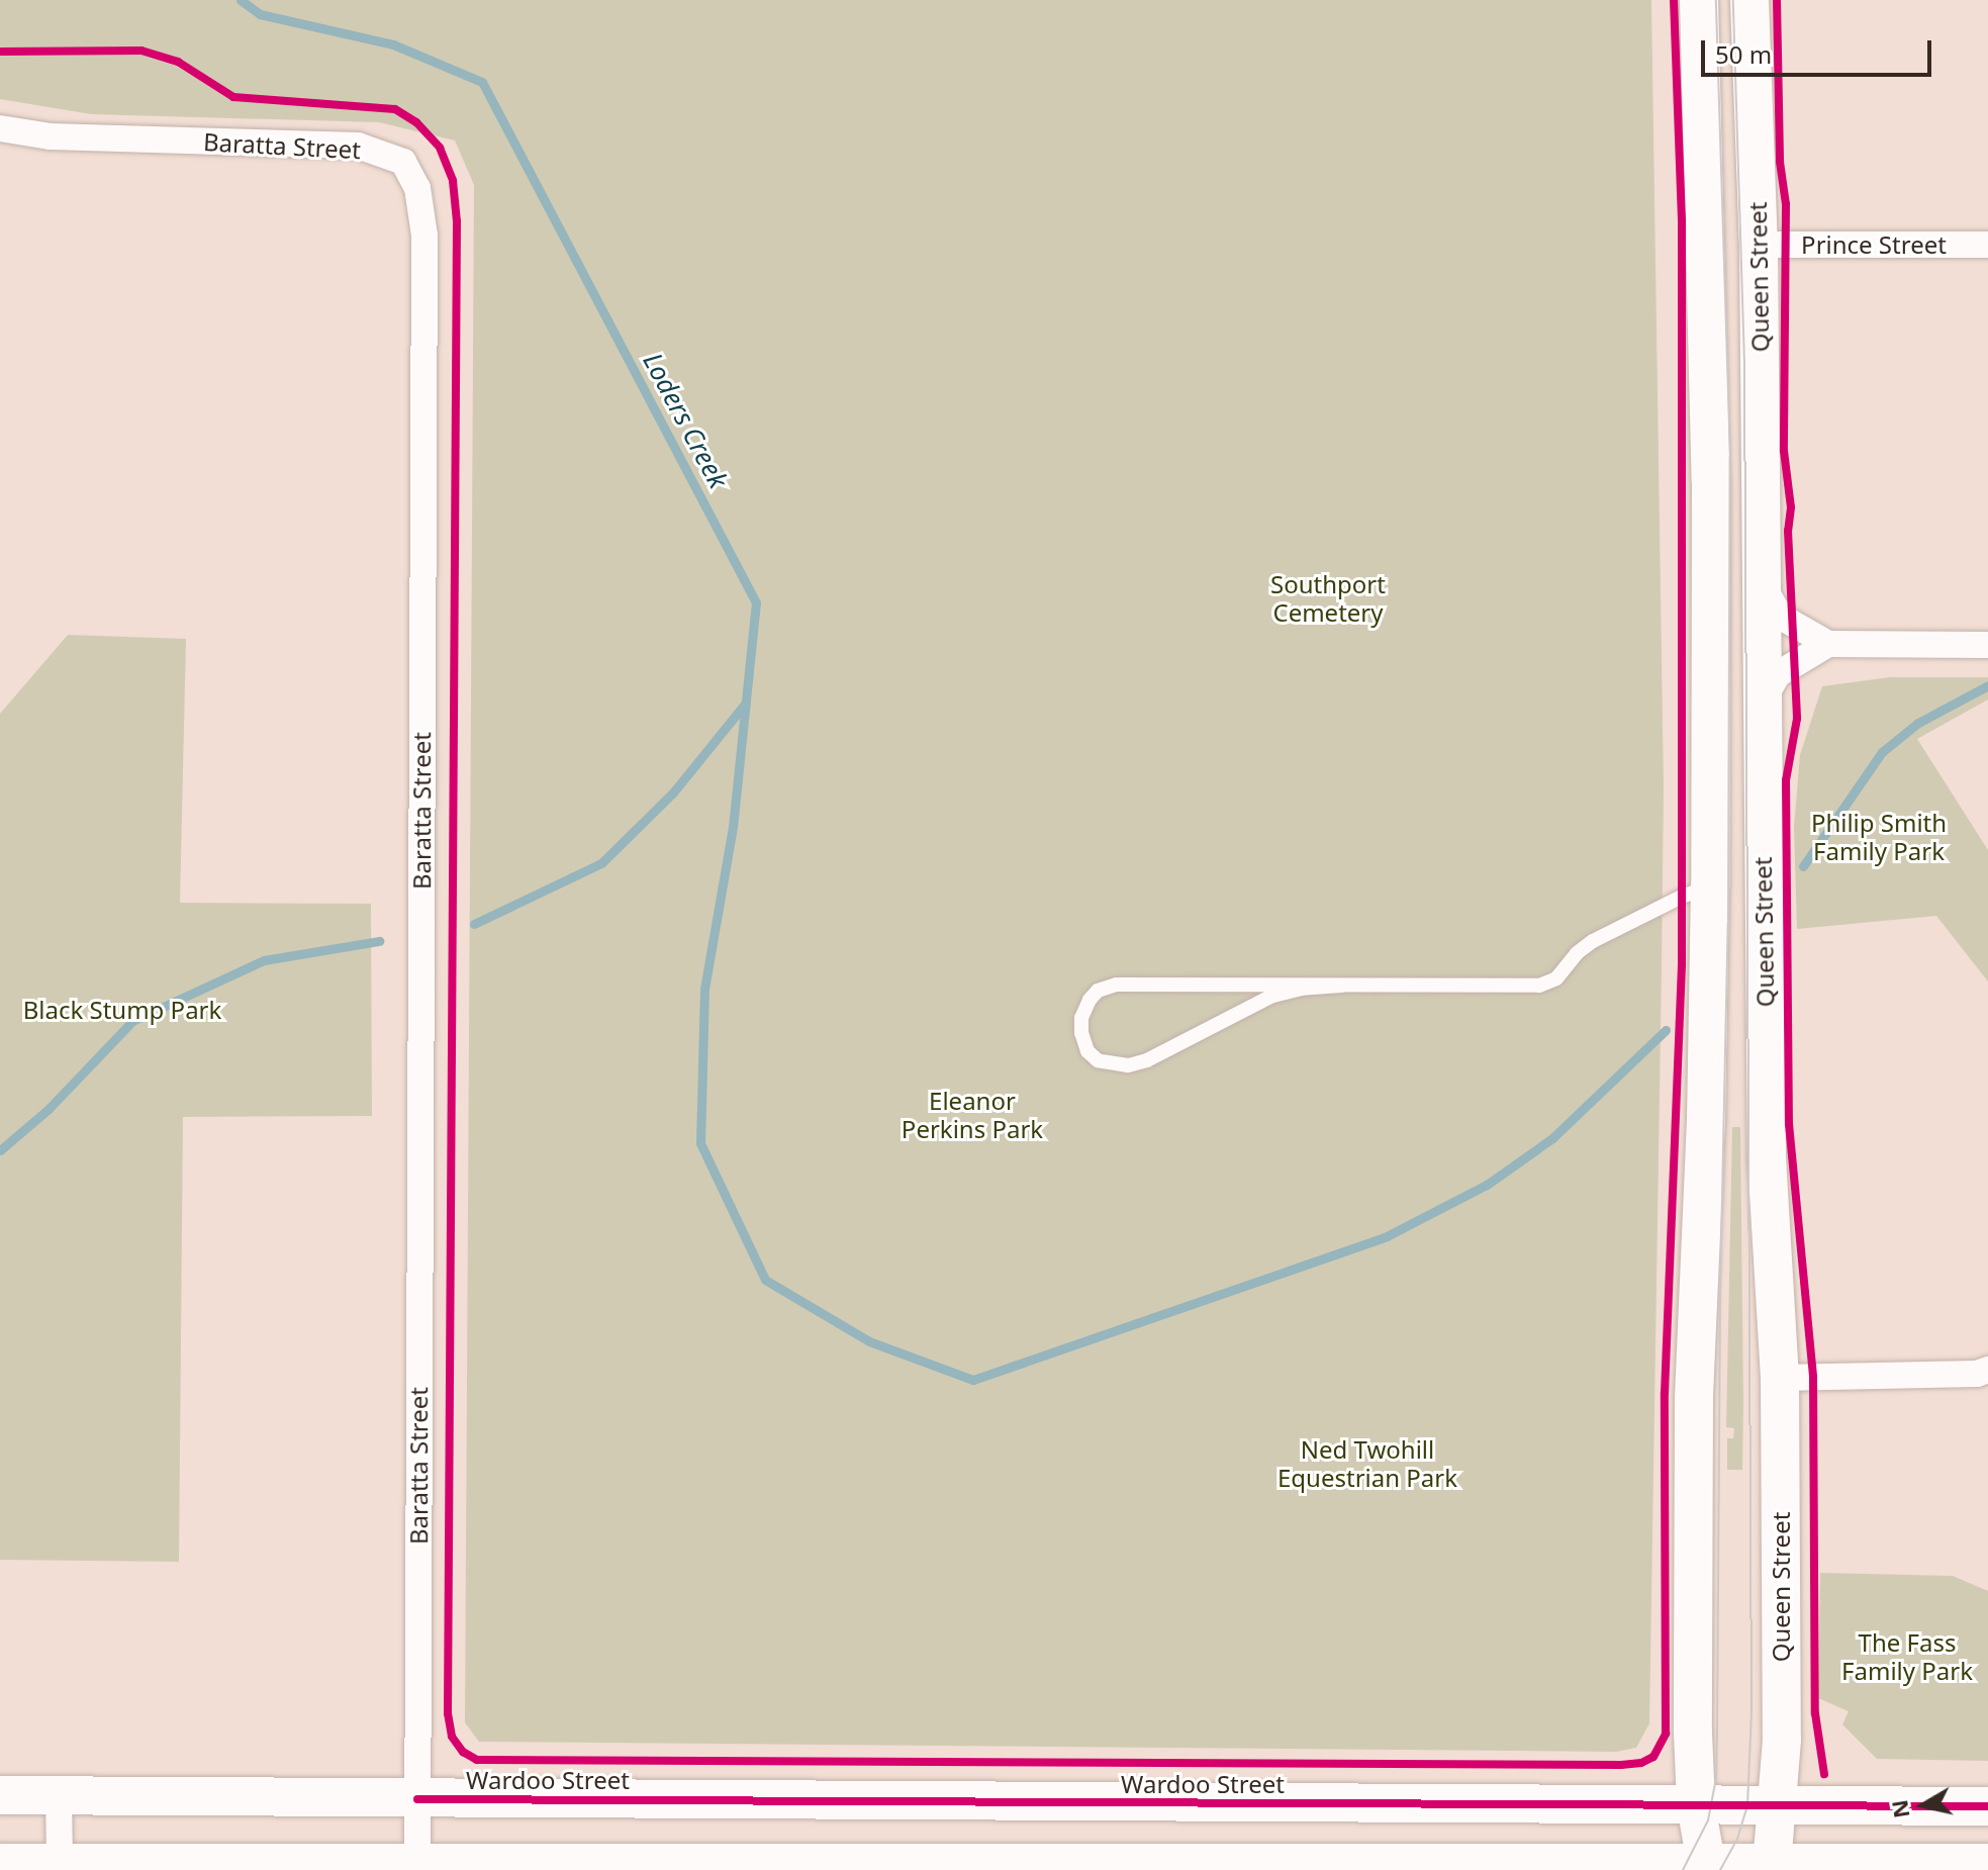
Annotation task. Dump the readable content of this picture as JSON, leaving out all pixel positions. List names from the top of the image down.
{
  "streets": {
    "main road": ["Queen Street", "Wardoo Street"],
    "street": ["Baratta Street", "Prince Street"]
  },
  "crossings": [
    ["Baratta Street", "Wardoo Street"],
    ["Prince Street", "Queen Street"],
    ["Queen Street", "Wardoo Street"]
  ],
  "water": ["Loders Creek"],
  "parks": [
    "Southport Cemetery",
    "Philip Smith Family Park",
    "Black Stump Park",
    "Eleanor Perkins Park",
    "Ned Twohill Equestrian Park",
    "The Fass Family Park"
  ],
  "scale_bar": "50 m",
  "north": "left"
}
